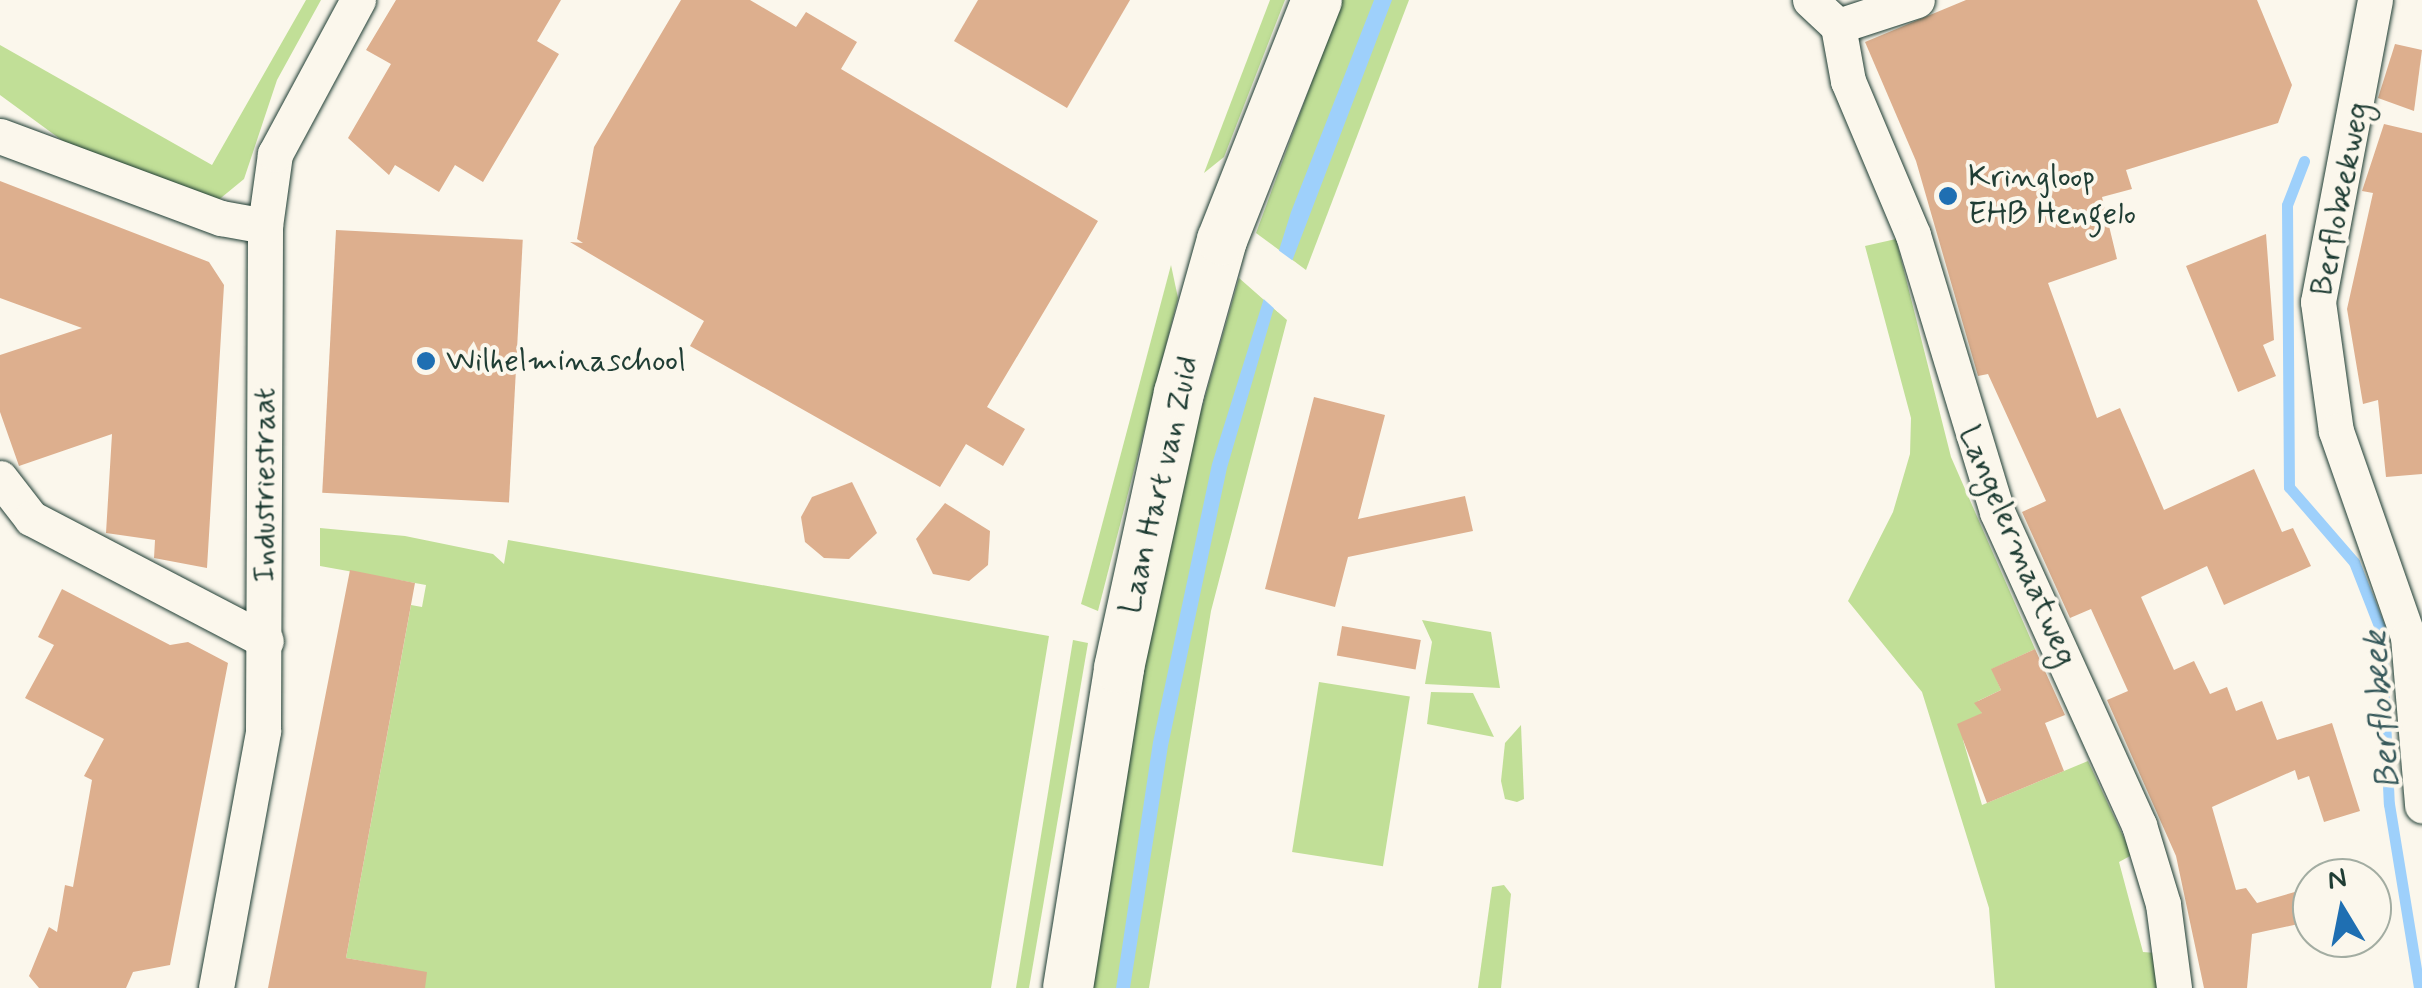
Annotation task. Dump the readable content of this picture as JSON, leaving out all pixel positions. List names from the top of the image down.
{
  "streets": {
    "main road": ["Laan Hart van Zuid"],
    "street": ["Berflobeekweg", "Industriestraat", "Langelermaatweg"]
  },
  "water": ["Berflobeek"],
  "places": ["Kringloop EHB Hengelo", "Wilhelminaschool"],
  "north": "top"
}
